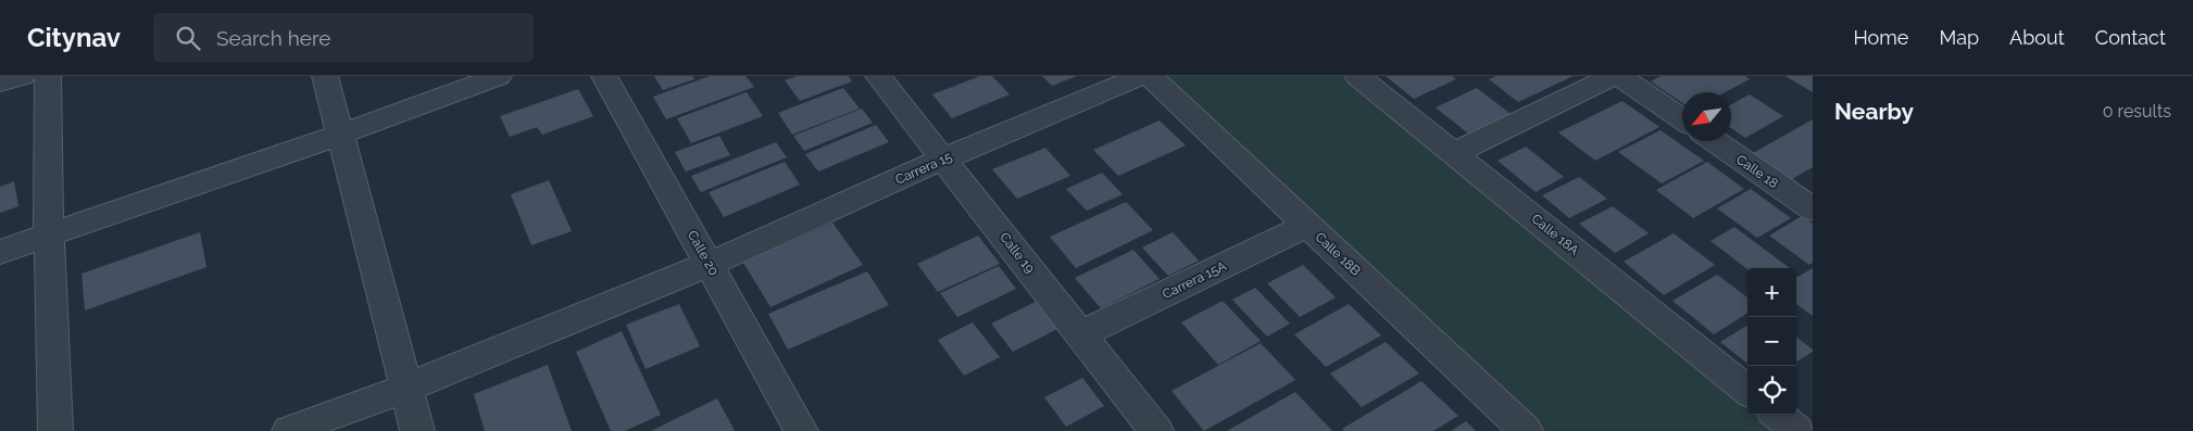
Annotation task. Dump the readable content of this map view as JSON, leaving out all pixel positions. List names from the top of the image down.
{
  "streets": {
    "street": [
      "Carrera 15",
      "Calle 18",
      "Calle 18A",
      "Calle 20",
      "Calle 19",
      "Calle 18B",
      "Carrera 15A"
    ]
  },
  "crossings": [
    ["Carrera 15", "Calle 20"],
    ["Carrera 15", "Calle 19"],
    ["Calle 19", "Carrera 15A"],
    ["Calle 18B", "Carrera 15A"]
  ],
  "north": "bottom left",
  "page": {
    "header": "Citynav",
    "search": "Search here",
    "nav": [
      "Home",
      "Map",
      "About",
      "Contact"
    ],
    "heading": ["Nearby", "0 results"],
    "map_buttons": ["+", "−"]
  }
}
